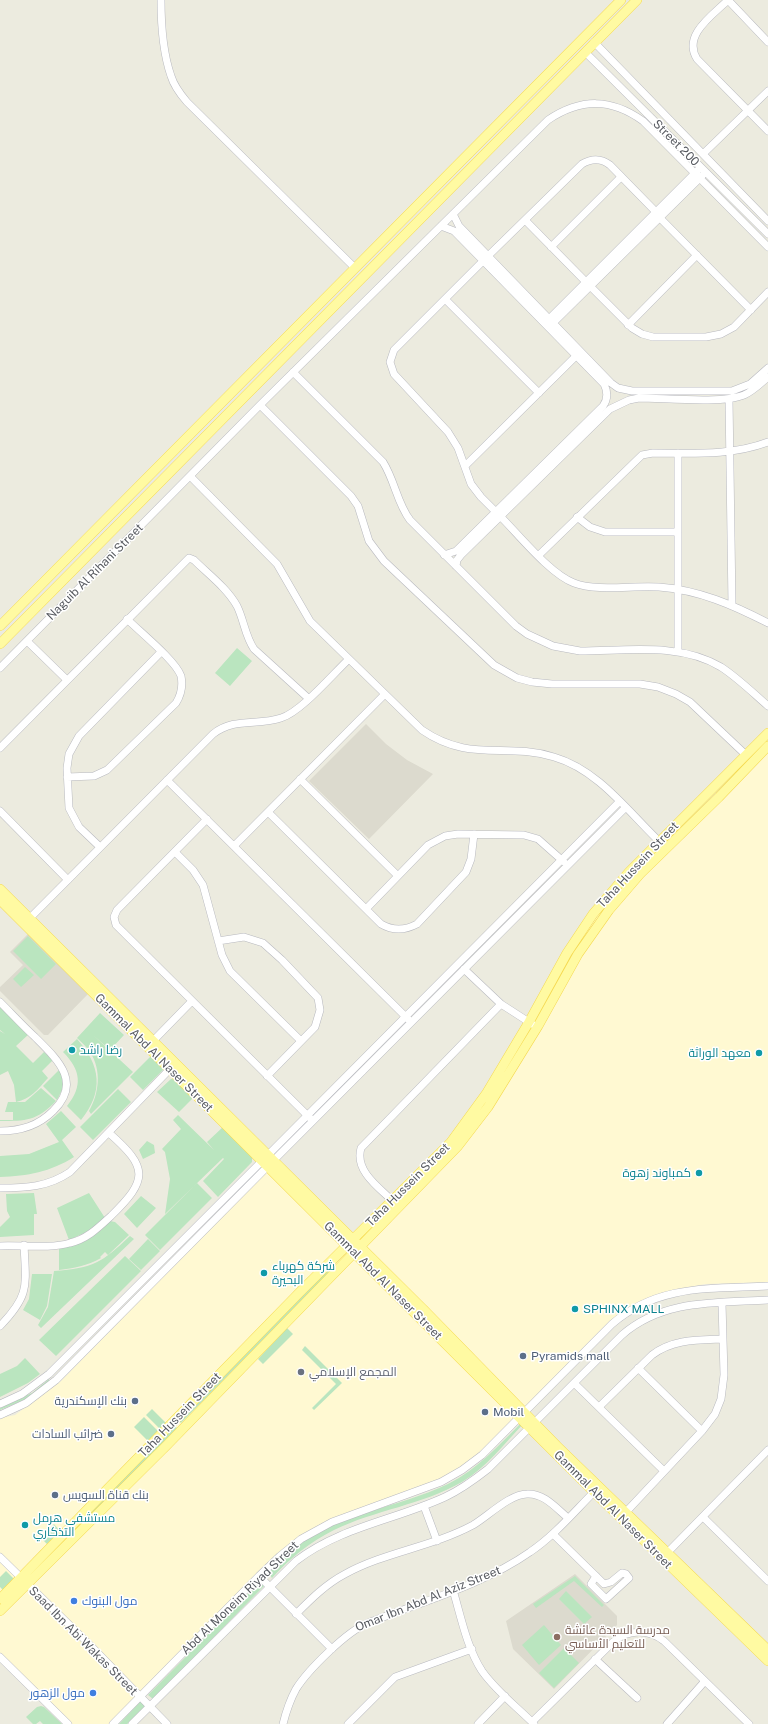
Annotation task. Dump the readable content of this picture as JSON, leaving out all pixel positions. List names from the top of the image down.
{
  "streets": {
    "main road": ["Taha Hussein Street", "Gammal Abd Al Naser Street"],
    "street": [
      "Street 200",
      "Naguib Al Rihani Street",
      "Abd Al Moneim Riyad Street",
      "Omar Ibn Abd Al Aziz Street",
      "Saad Ibn Abi Wakas Street"
    ]
  },
  "crossings": [
    ["Taha Hussein Street", "Gammal Abd Al Naser Street"],
    ["Taha Hussein Street", "Saad Ibn Abi Wakas Street"],
    ["Gammal Abd Al Naser Street", "Abd Al Moneim Riyad Street"],
    ["Gammal Abd Al Naser Street", "Omar Ibn Abd Al Aziz Street"],
    ["Abd Al Moneim Riyad Street", "Saad Ibn Abi Wakas Street"]
  ],
  "places": [
    "رضا راشد",
    "معهد الوراثة",
    "كمباوند زهوة",
    "شركة كهرباء البحيرة",
    "SPHINX MALL",
    "Pyramids mall",
    "المجمع الإسلامي",
    "بنك الإسكندرية",
    "Mobil",
    "ضرائب السادات",
    "بنك قناة السويس",
    "مستشفى هرمل التذكاري",
    "مول البنوك",
    "مدرسة السيدة عائشة للتعليم الأساسي",
    "مول الزهور"
  ]
}
